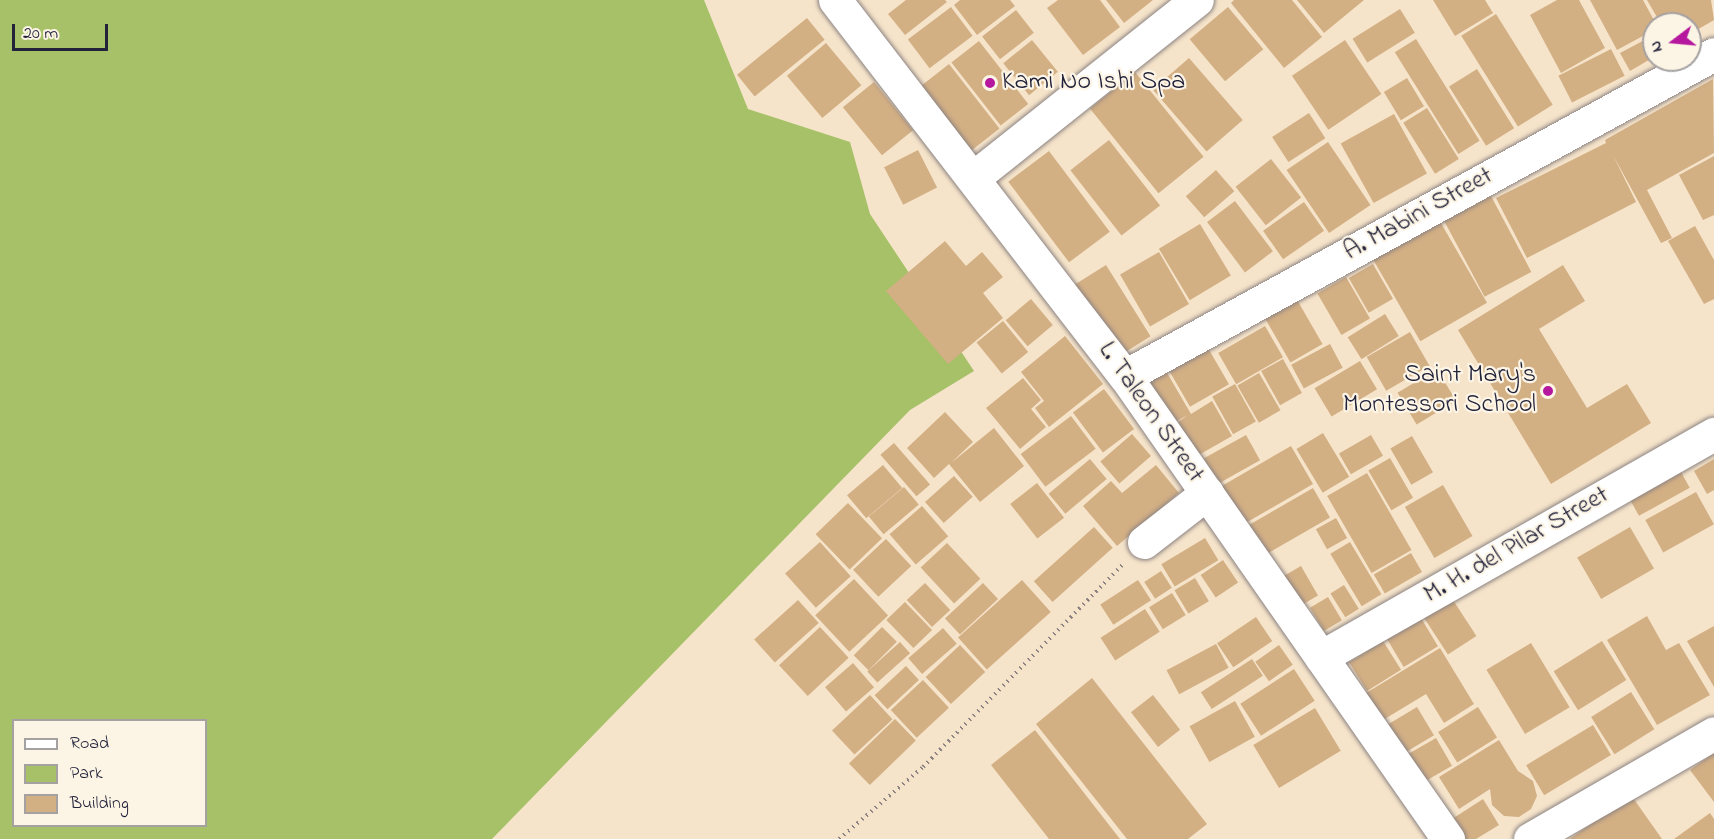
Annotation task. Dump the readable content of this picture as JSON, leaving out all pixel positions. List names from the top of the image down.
{
  "streets": {
    "street": ["A. Mabini Street", "L. Taleon Street", "M. H. del Pilar Street"]
  },
  "crossings": [
    ["A. Mabini Street", "L. Taleon Street"],
    ["L. Taleon Street", "M. H. del Pilar Street"]
  ],
  "places": ["Kami No Ishi Spa", "Saint Mary's Montessori School"],
  "legend": ["Road", "Park", "Building"],
  "scale_bar": "20 m",
  "north": "left"
}
